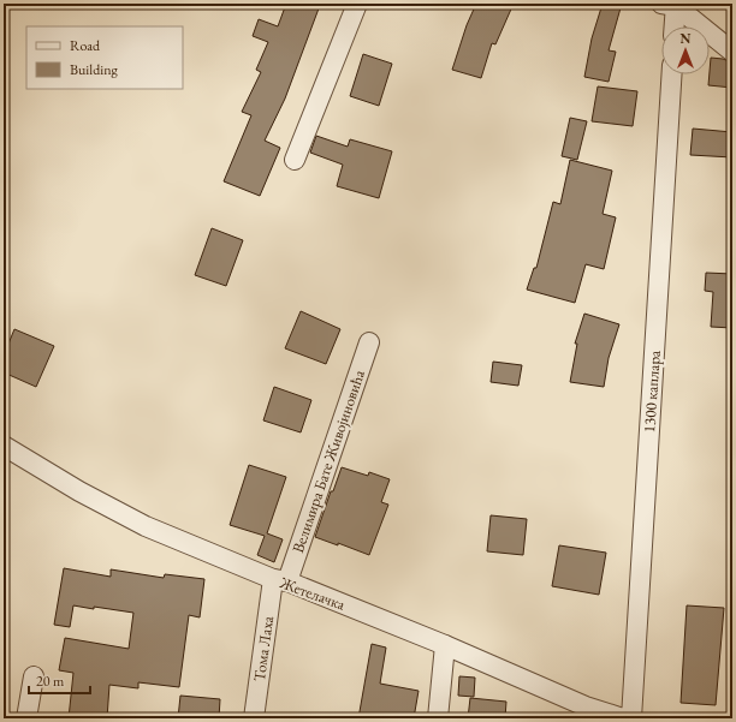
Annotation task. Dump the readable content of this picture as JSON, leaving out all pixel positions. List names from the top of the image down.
{
  "streets": {
    "street": [
      "1300 каплара",
      "Велимира Бате Живојиновића",
      "Жетелачка",
      "Тома Лаха"
    ]
  },
  "crossings": [
    ["1300 каплара", "Жетелачка"],
    ["Велимира Бате Живојиновића", "Жетелачка"],
    ["Велимира Бате Живојиновића", "Тома Лаха"],
    ["Жетелачка", "Тома Лаха"]
  ],
  "legend": ["Road", "Building"],
  "scale_bar": "20 m",
  "north": "top"
}
